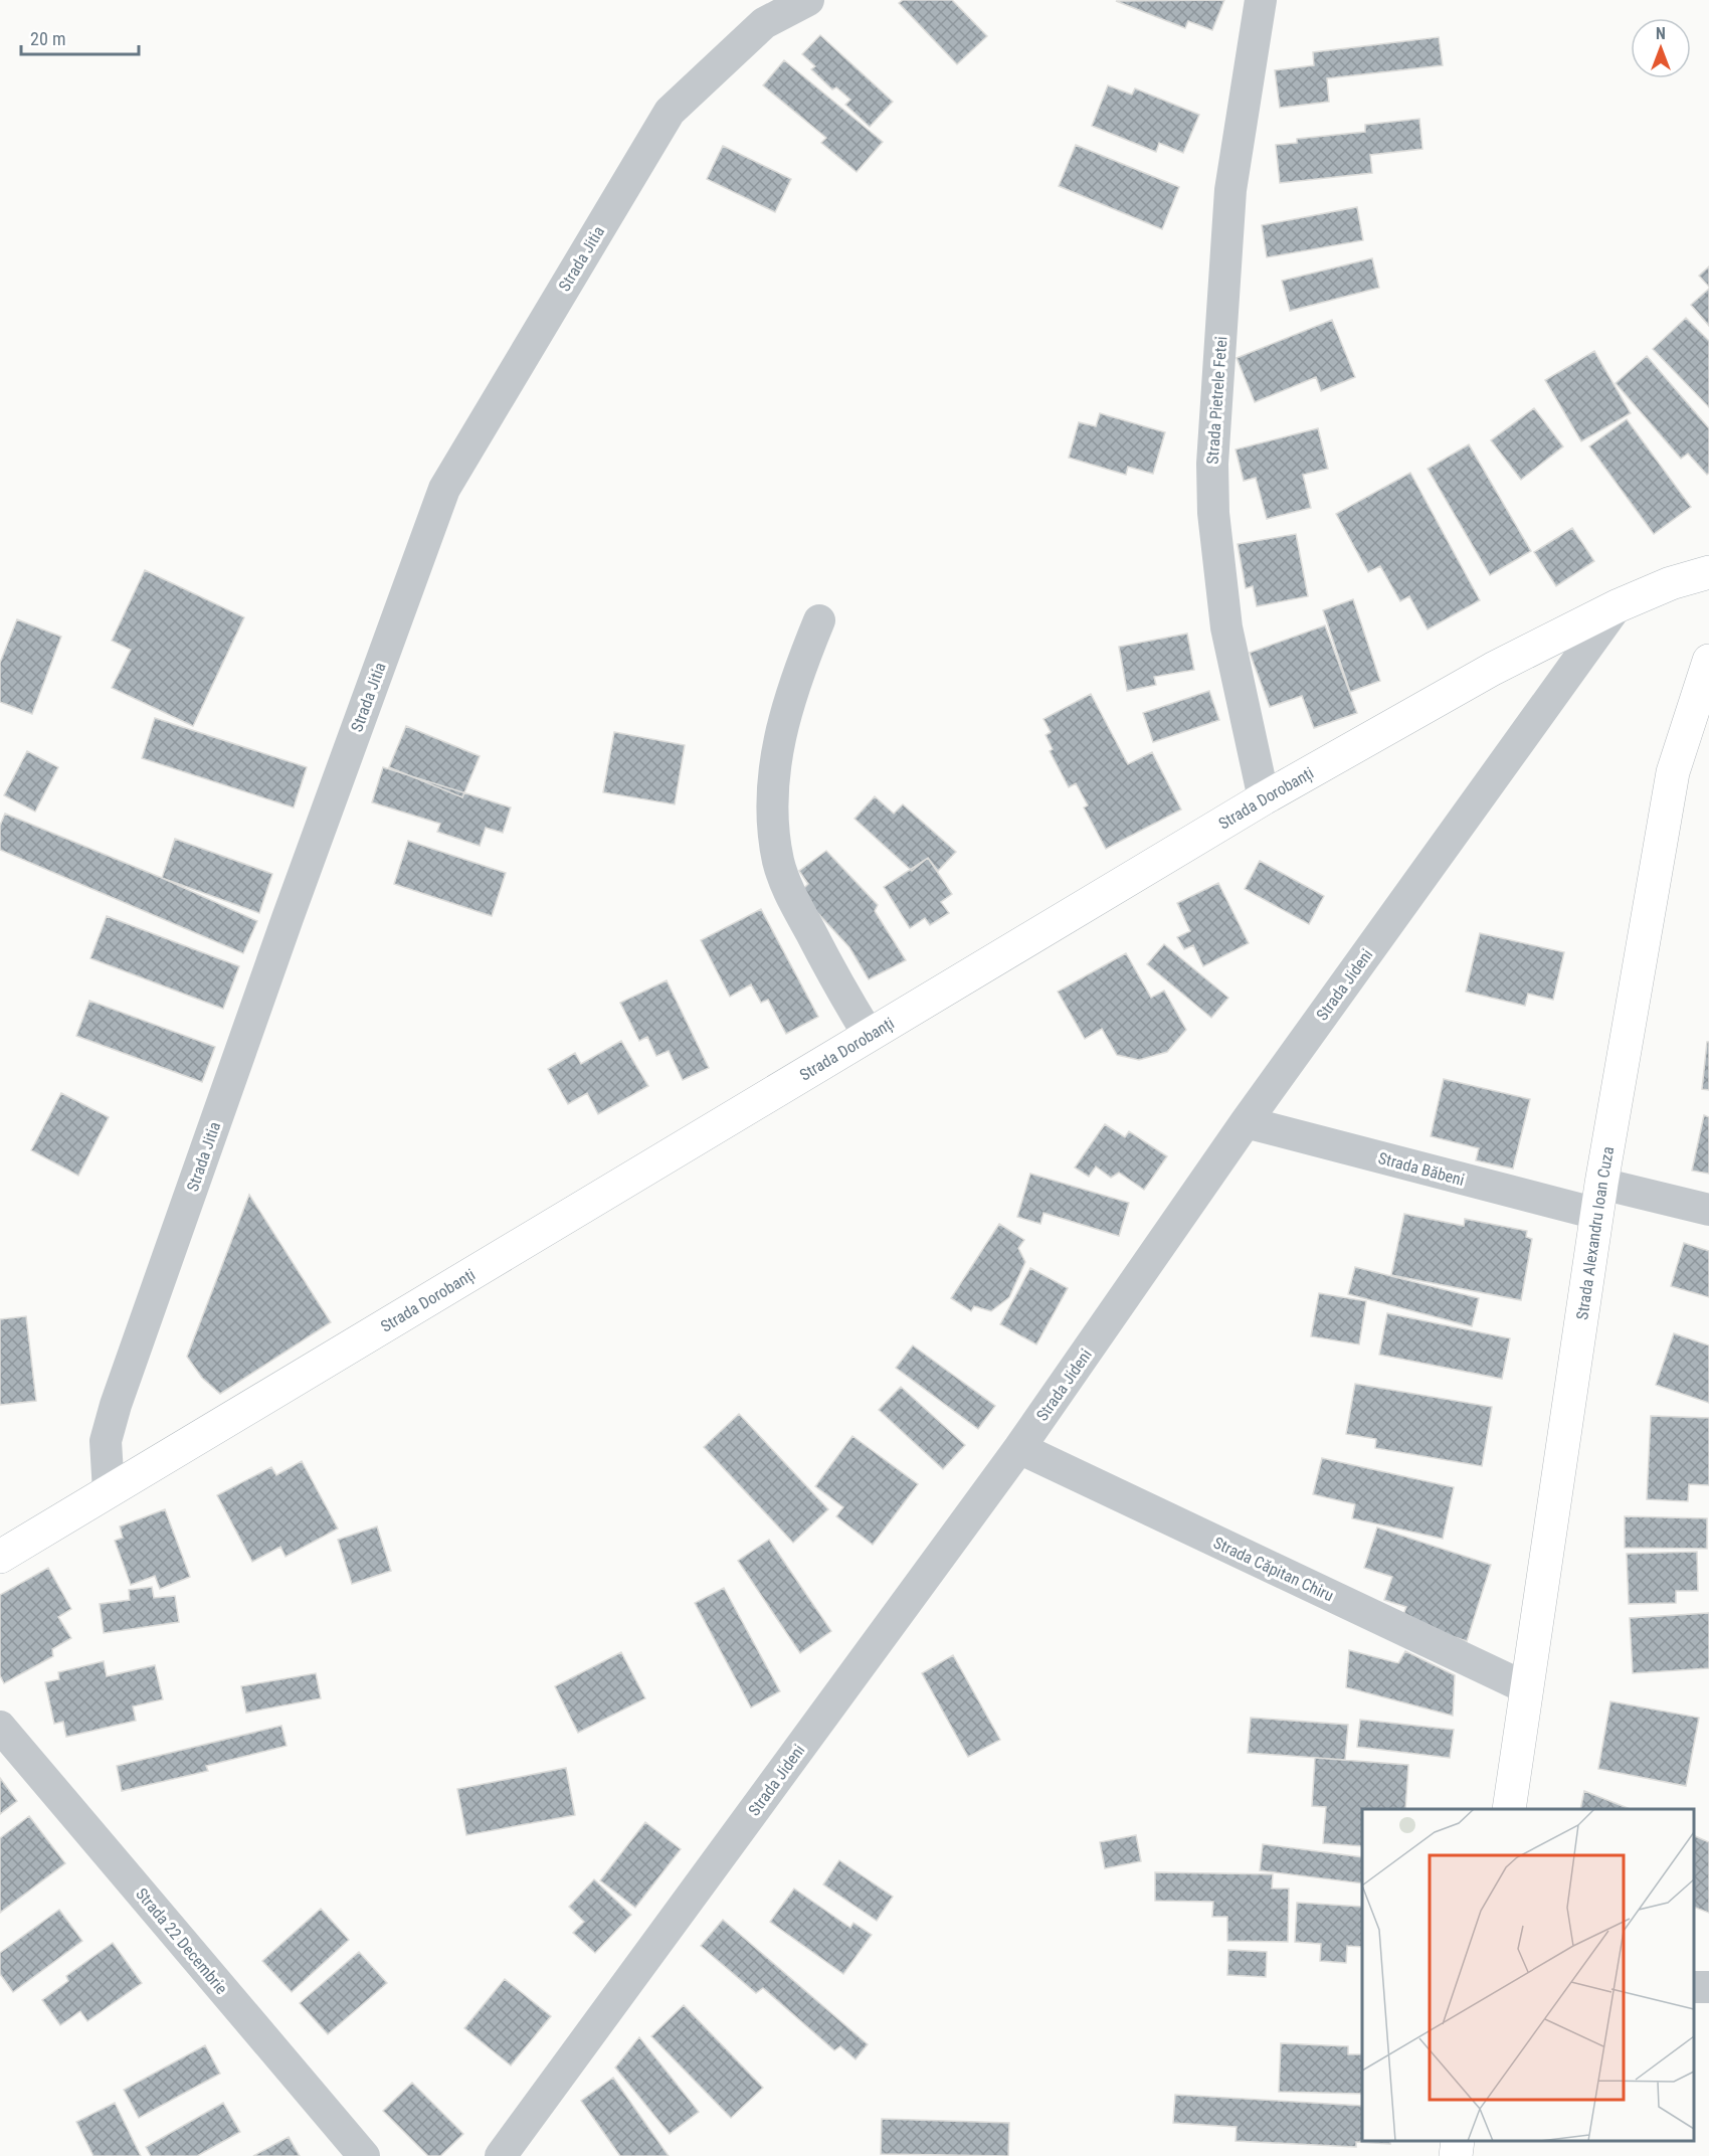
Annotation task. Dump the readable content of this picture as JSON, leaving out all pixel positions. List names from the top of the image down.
{
  "streets": {
    "main road": ["Strada Dorobanți", "Strada Alexandru Ioan Cuza"],
    "street": [
      "Strada Jitia",
      "Strada Pietrele Fetei",
      "Strada Jideni",
      "Strada Băbeni",
      "Strada Căpitan Chiru",
      "Strada 22 Decembrie"
    ]
  },
  "crossings": [
    ["Strada Jitia", "Strada Dorobanți"],
    ["Strada Pietrele Fetei", "Strada Dorobanți"],
    ["Strada Dorobanți", "Strada Jideni"],
    ["Strada Jideni", "Strada Băbeni"],
    ["Strada Jideni", "Strada Căpitan Chiru"],
    ["Strada Băbeni", "Strada Alexandru Ioan Cuza"],
    ["Strada Alexandru Ioan Cuza", "Strada Căpitan Chiru"]
  ],
  "scale_bar": "20 m",
  "north": "top"
}
